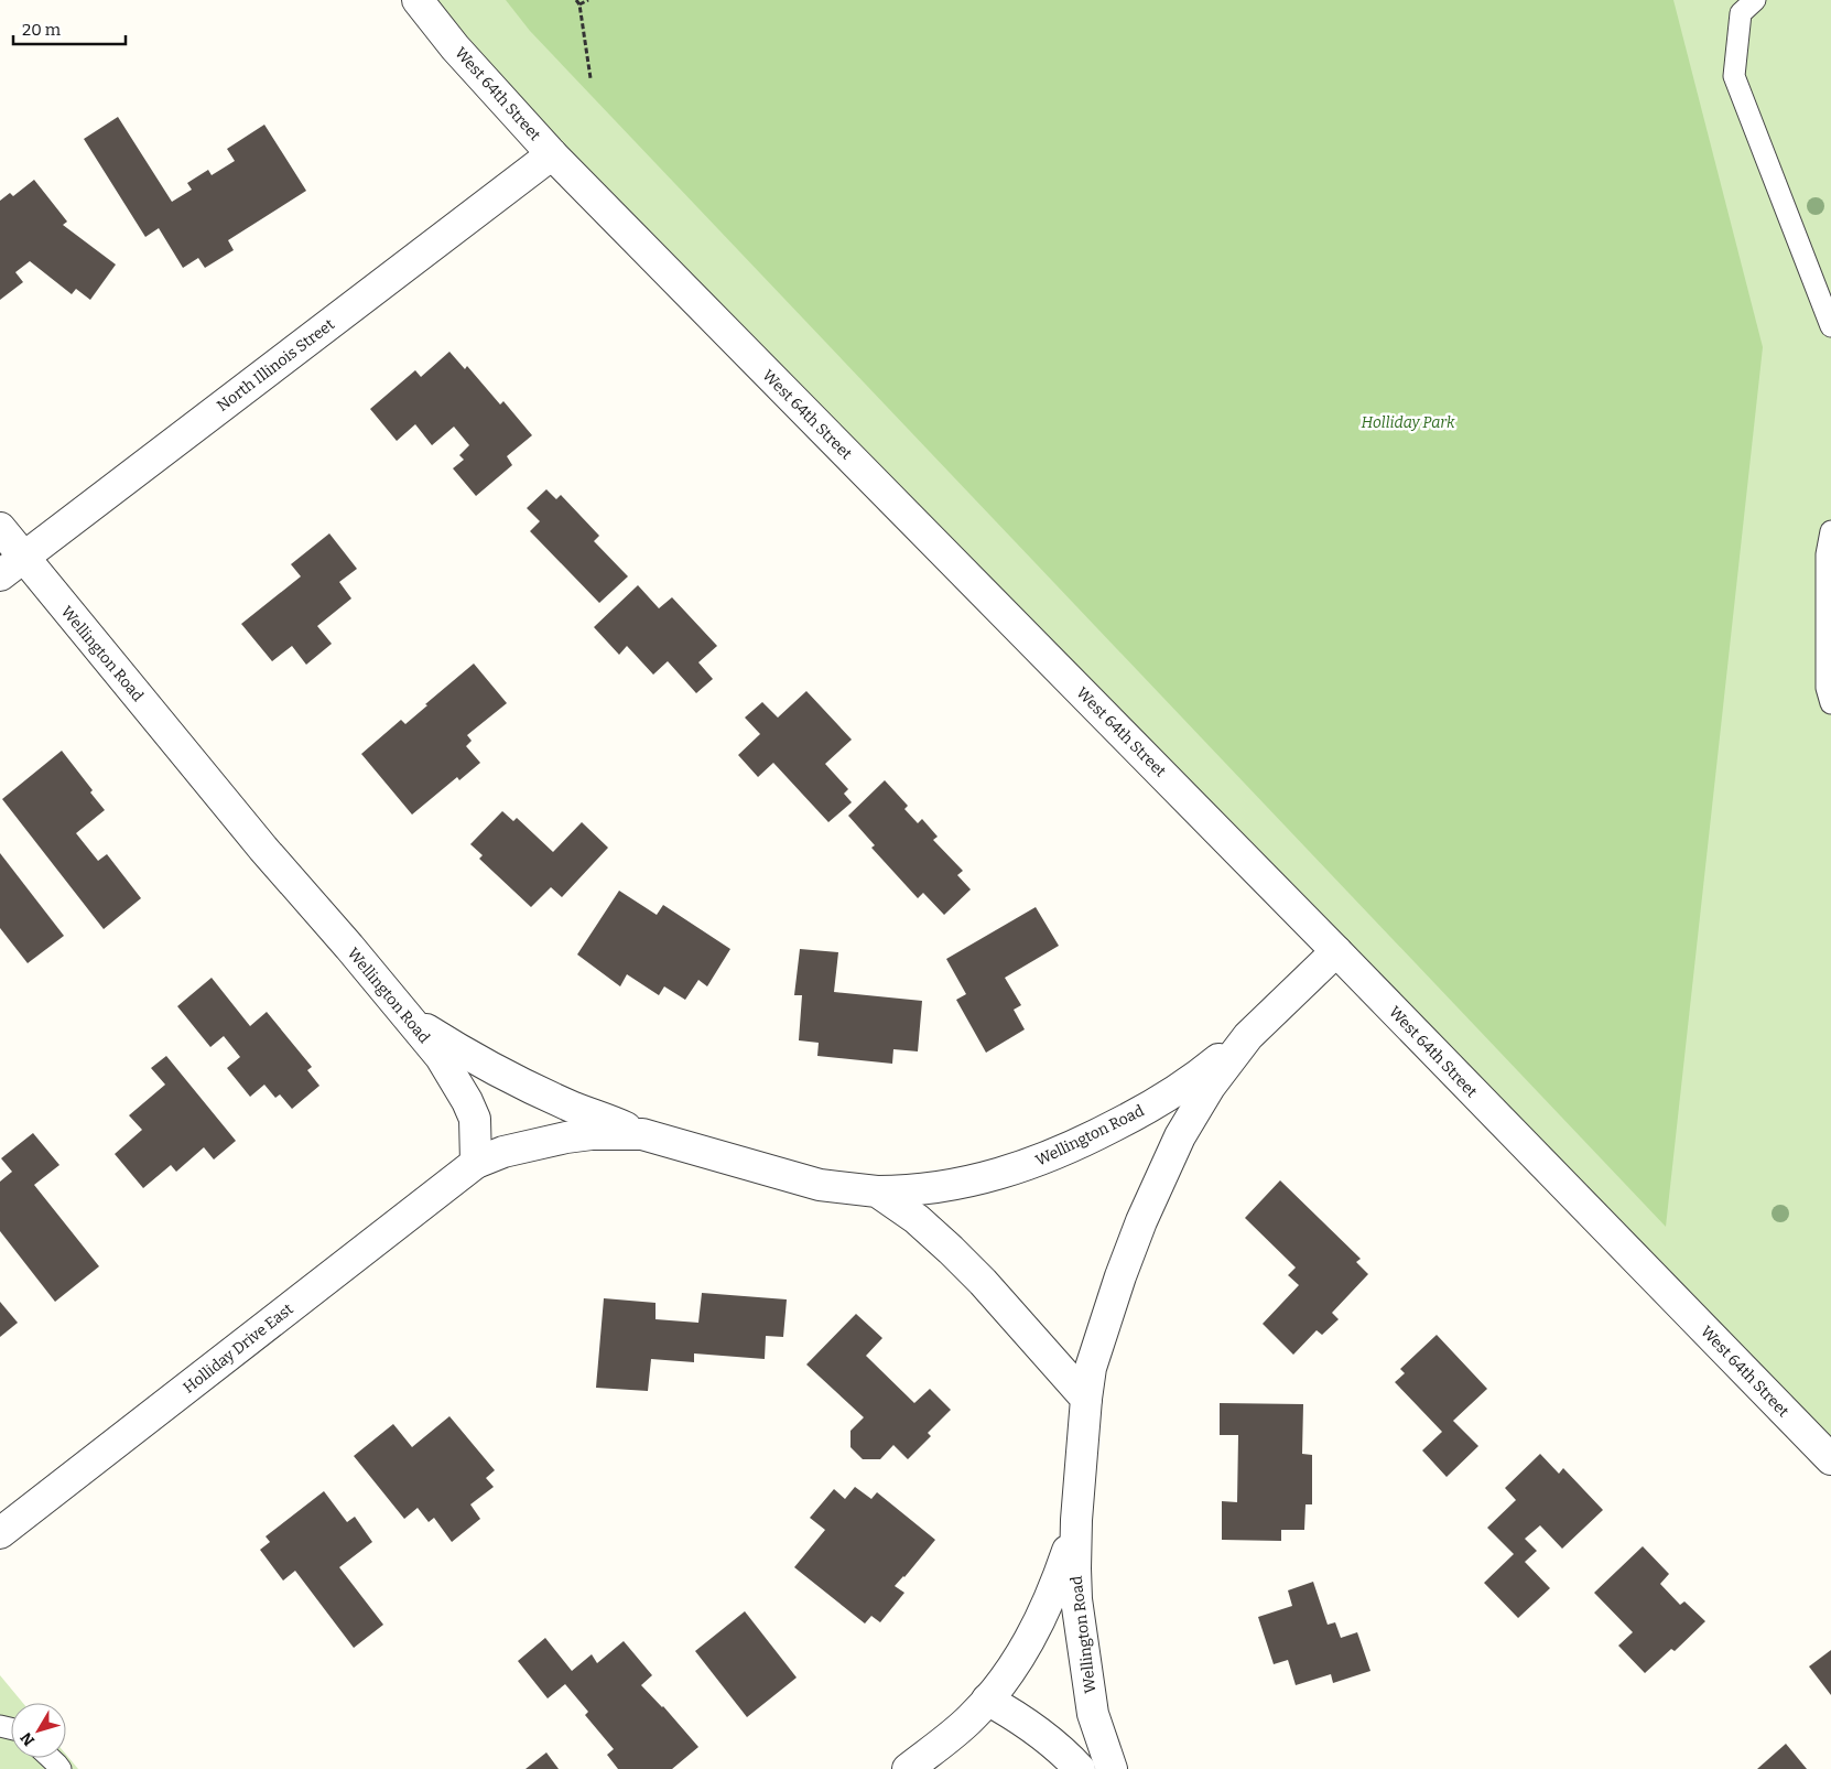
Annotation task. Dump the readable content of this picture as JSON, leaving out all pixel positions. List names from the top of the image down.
{
  "streets": {
    "street": [
      "West 64th Street",
      "North Illinois Street",
      "Wellington Road",
      "Holliday Drive East"
    ]
  },
  "crossings": [
    ["West 64th Street", "North Illinois Street"],
    ["West 64th Street", "Wellington Road"],
    ["North Illinois Street", "Wellington Road"],
    ["Wellington Road", "Holliday Drive East"]
  ],
  "parks": ["Holliday Park"],
  "scale_bar": "20 m",
  "north": "bottom left"
}
